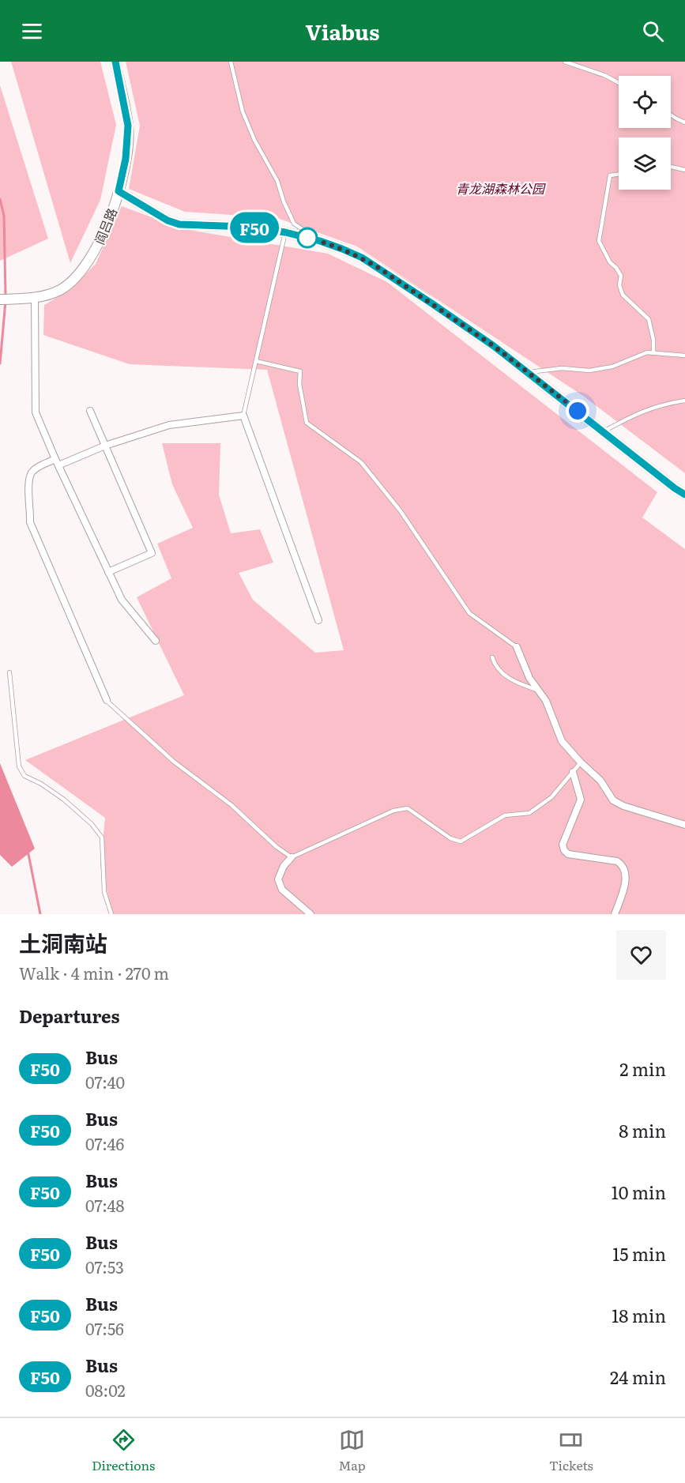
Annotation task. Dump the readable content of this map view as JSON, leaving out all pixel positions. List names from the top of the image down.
{
  "streets": {
    "main road": ["阎吕路"]
  },
  "parks": ["青龙湖森林公园"],
  "lines": ["bus line F50"],
  "page": {
    "header": "Viabus",
    "on_map": "F50",
    "heading": [
      ["土洞南站", "Walk · 4 min · 270 m"],
      "Departures"
    ],
    "list": [
      {
        "mark": "F50",
        "name": "Bus",
        "note": "07:40",
        "value": "2 min"
      },
      {
        "mark": "F50",
        "name": "Bus",
        "note": "07:46",
        "value": "8 min"
      },
      {
        "mark": "F50",
        "name": "Bus",
        "note": "07:48",
        "value": "10 min"
      },
      {
        "mark": "F50",
        "name": "Bus",
        "note": "07:53",
        "value": "15 min"
      },
      {
        "mark": "F50",
        "name": "Bus",
        "note": "07:56",
        "value": "18 min"
      },
      {
        "mark": "F50",
        "name": "Bus",
        "note": "08:02",
        "value": "24 min"
      }
    ],
    "tabs": ["Directions", "Map", "Tickets"]
  }
}
